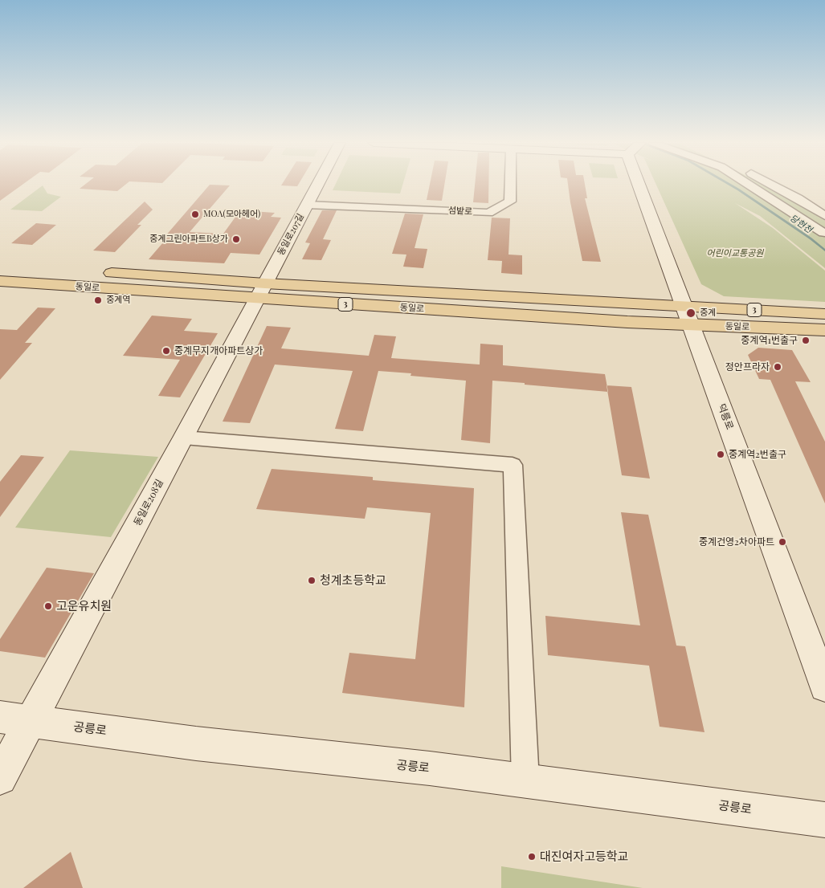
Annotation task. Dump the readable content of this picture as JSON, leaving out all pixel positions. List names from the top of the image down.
{
  "streets": {
    "main road": ["동일로", "3"],
    "street": [
      "섬밭로",
      "동일로207길",
      "덕릉로",
      "동일로208길",
      "공릉로"
    ]
  },
  "crossings": [
    ["섬밭로", "동일로207길"],
    ["동일로207길", "동일로"],
    ["동일로207길", "동일로208길"],
    ["동일로", "덕릉로"],
    ["동일로", "동일로208길"],
    ["동일로208길", "공릉로"]
  ],
  "water": ["당현천"],
  "parks": ["어린이교통공원"],
  "places": [
    "MOA(모아헤어)",
    "중계그린아파트B상가",
    "중계역",
    "중계",
    "중계역1번출구",
    "중계무지개아파트상가",
    "정안프라자",
    "중계역2번출구",
    "중계건영2차아파트",
    "청계초등학교",
    "고운유치원",
    "대진여자고등학교"
  ]
}
